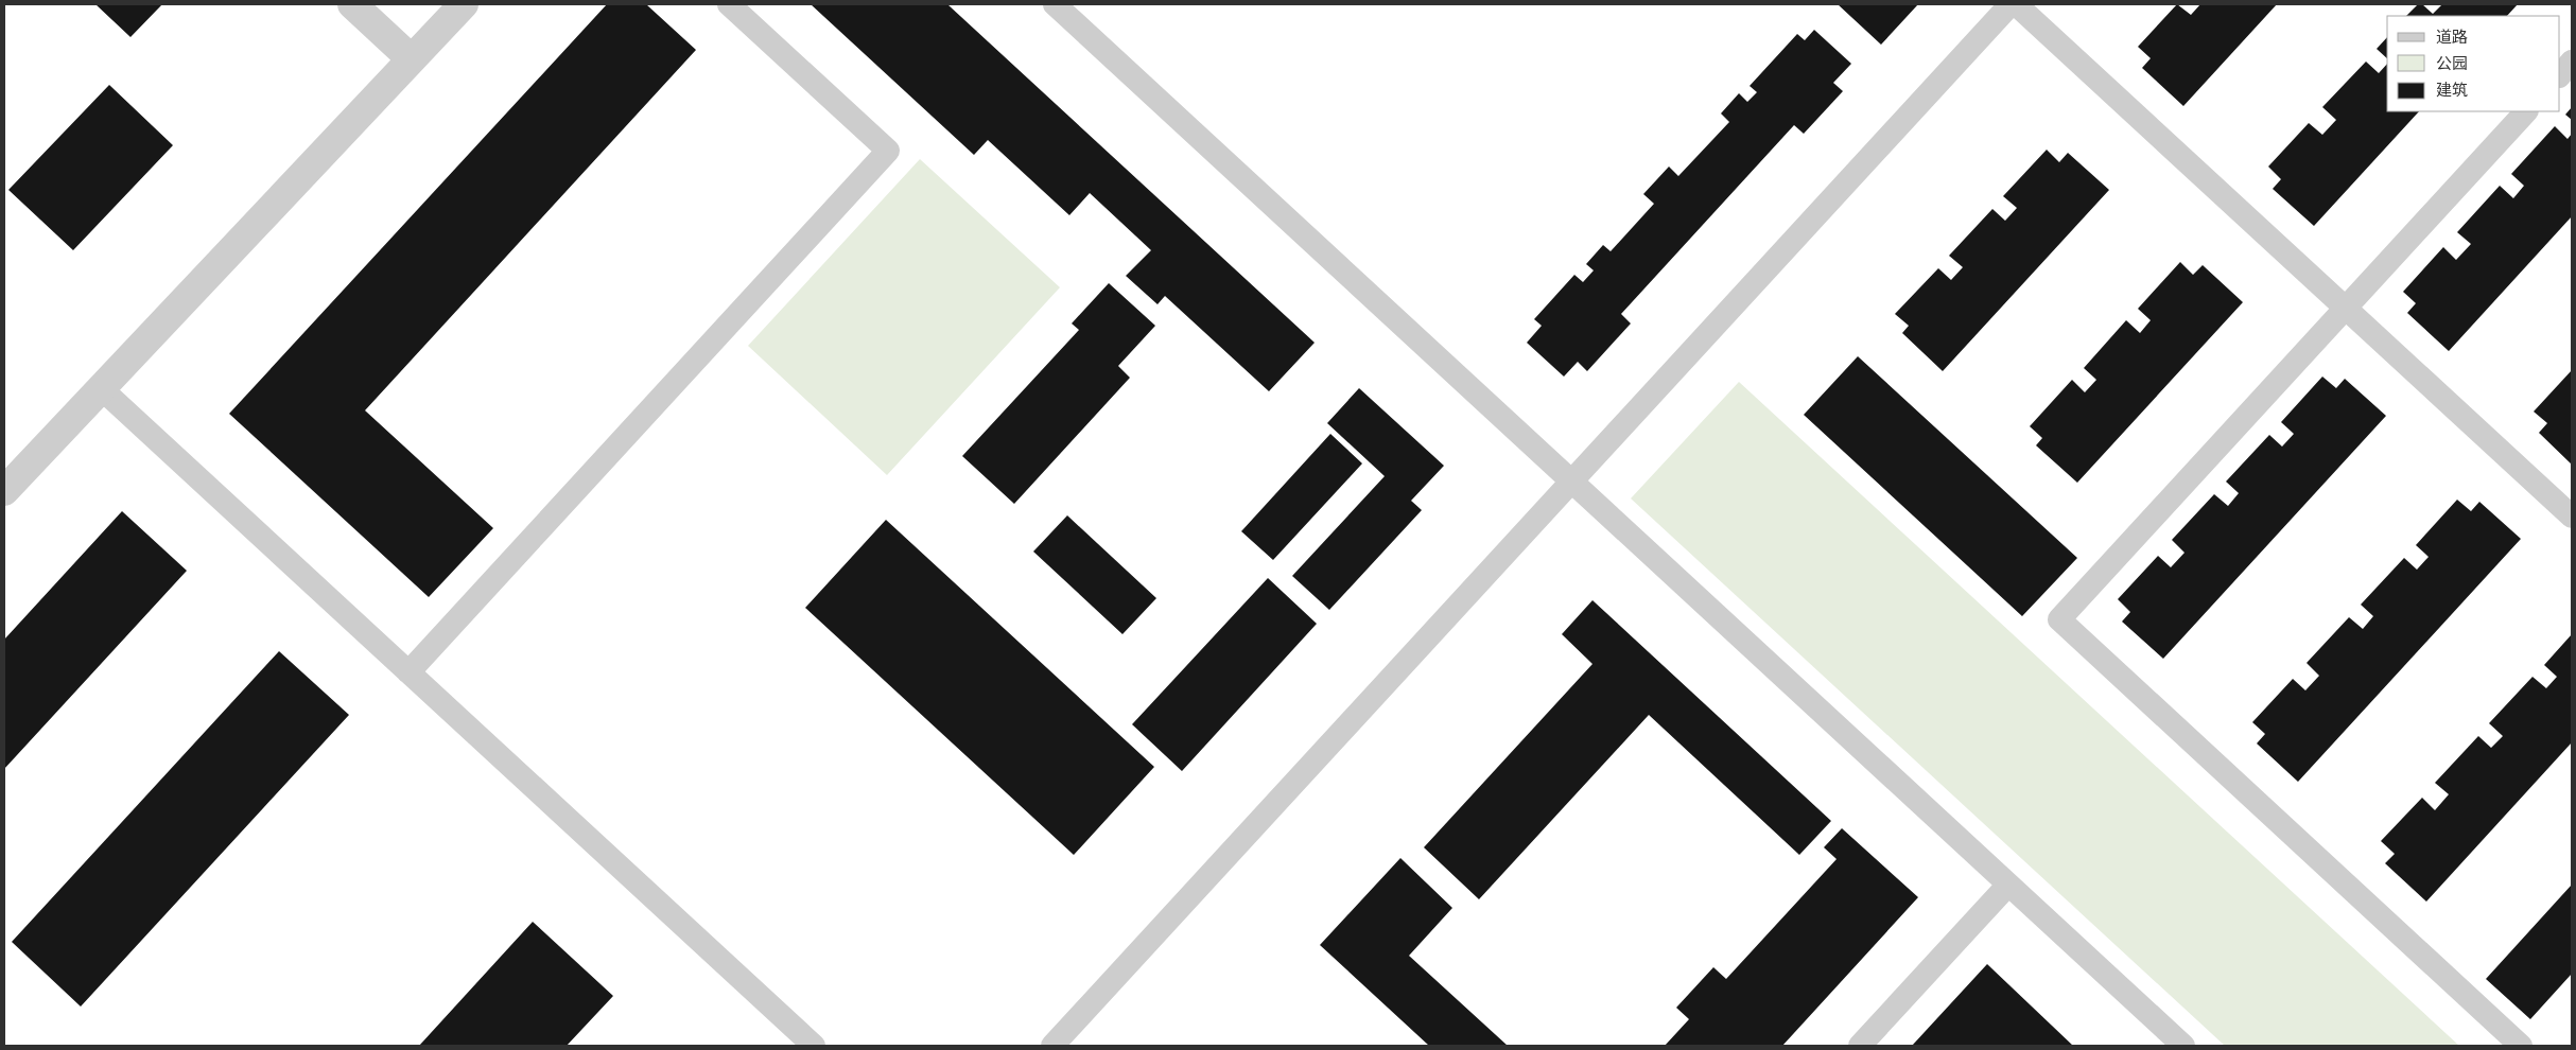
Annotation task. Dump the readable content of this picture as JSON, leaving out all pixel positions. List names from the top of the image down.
{
  "legend": ["道路", "公园", "建筑"]
}
